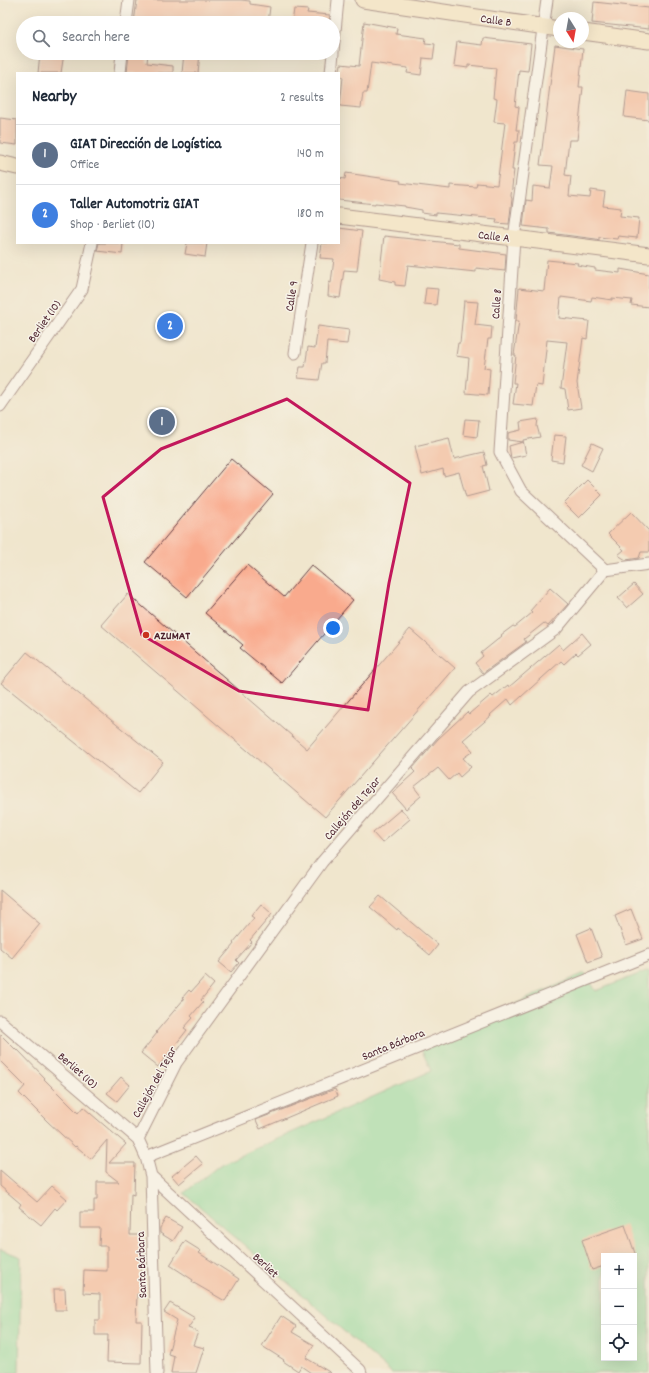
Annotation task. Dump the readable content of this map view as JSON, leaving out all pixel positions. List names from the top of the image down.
{
  "streets": {
    "street": [
      "Calle B",
      "Calle A",
      "Calle 9",
      "Calle 8",
      "Berliet (10)",
      "Callejón del Tejar",
      "Santa Bárbara",
      "Berliet"
    ]
  },
  "crossings": [
    ["Calle B", "Calle 8"],
    ["Calle A", "Calle 8"],
    ["Calle 8", "Callejón del Tejar"],
    ["Berliet (10)", "Callejón del Tejar"],
    ["Berliet (10)", "Santa Bárbara"],
    ["Callejón del Tejar", "Santa Bárbara"],
    ["Santa Bárbara", "Berliet"]
  ],
  "places": ["AZUMAT"],
  "north": "bottom",
  "page": {
    "search": "Search here",
    "heading": ["Nearby", "2 results"],
    "list": [
      {
        "mark": "1",
        "name": "GIAT Dirección de Logística",
        "note": "Office",
        "value": "140 m"
      },
      {
        "mark": "2",
        "name": "Taller Automotriz GIAT",
        "note": "Shop · Berliet (10)",
        "value": "180 m"
      }
    ],
    "pins": ["2", "1"],
    "map_buttons": ["+", "−"]
  }
}
